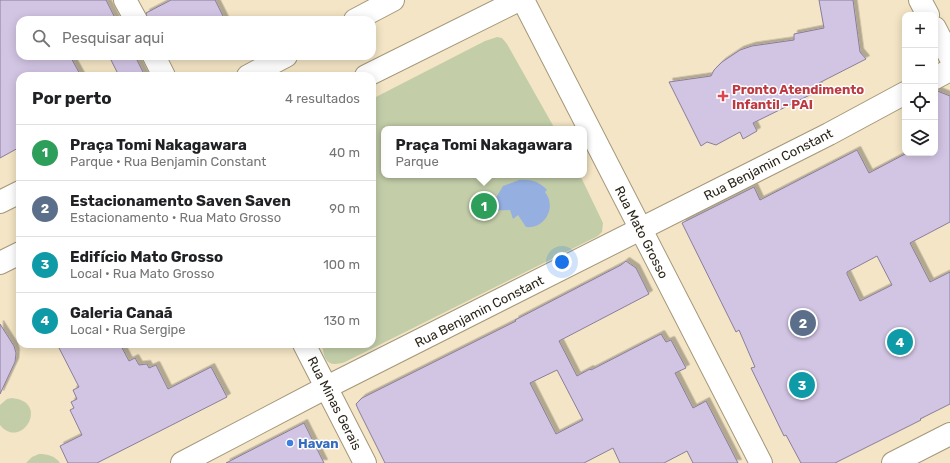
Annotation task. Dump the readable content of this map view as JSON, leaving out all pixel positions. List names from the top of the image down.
{
  "streets": {
    "street": ["Rua Benjamin Constant", "Rua Mato Grosso", "Rua Minas Gerais"]
  },
  "crossings": [
    ["Rua Benjamin Constant", "Rua Mato Grosso"],
    ["Rua Benjamin Constant", "Rua Minas Gerais"]
  ],
  "places": {
    "health": ["Pronto Atendimento Infantil - PAI"],
    "other": ["Havan"]
  },
  "page": {
    "map_buttons": ["+", "−"],
    "search": "Pesquisar aqui",
    "heading": ["Por perto", "4 resultados"],
    "list": [
      {
        "mark": "1",
        "name": "Praça Tomi Nakagawara",
        "note": "Parque · Rua Benjamin Constant",
        "value": "40 m"
      },
      {
        "mark": "2",
        "name": "Estacionamento Saven Saven",
        "note": "Estacionamento · Rua Mato Grosso",
        "value": "90 m"
      },
      {
        "mark": "3",
        "name": "Edifício Mato Grosso",
        "note": "Local · Rua Mato Grosso",
        "value": "100 m"
      },
      {
        "mark": "4",
        "name": "Galeria Canaã",
        "note": "Local · Rua Sergipe",
        "value": "130 m"
      }
    ],
    "popup": ["Praça Tomi Nakagawara", "Parque"],
    "pins": [
      "1",
      "2",
      "4",
      "3"
    ]
  }
}
